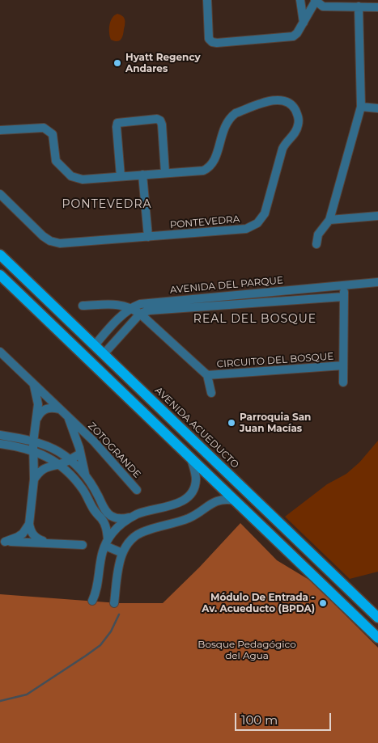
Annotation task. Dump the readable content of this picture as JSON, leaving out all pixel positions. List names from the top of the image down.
{
  "streets": {
    "main road": ["AVENIDA ACUEDUCTO"],
    "street": [
      "PONTEVEDRA",
      "AVENIDA DEL PARQUE",
      "CIRCUITO DEL BOSQUE",
      "ZOTOGRANDE"
    ]
  },
  "crossings": [
    ["AVENIDA DEL PARQUE", "CIRCUITO DEL BOSQUE"],
    ["AVENIDA DEL PARQUE", "AVENIDA ACUEDUCTO"]
  ],
  "districts": ["PONTEVEDRA", "REAL DEL BOSQUE"],
  "parks": ["Bosque Pedagógico del Agua"],
  "places": ["Hyatt Regency Andares", "Parroquia San Juan Macías", "Módulo De Entrada - Av. Acueducto (BPDA)"],
  "scale_bar": "100 m"
}
